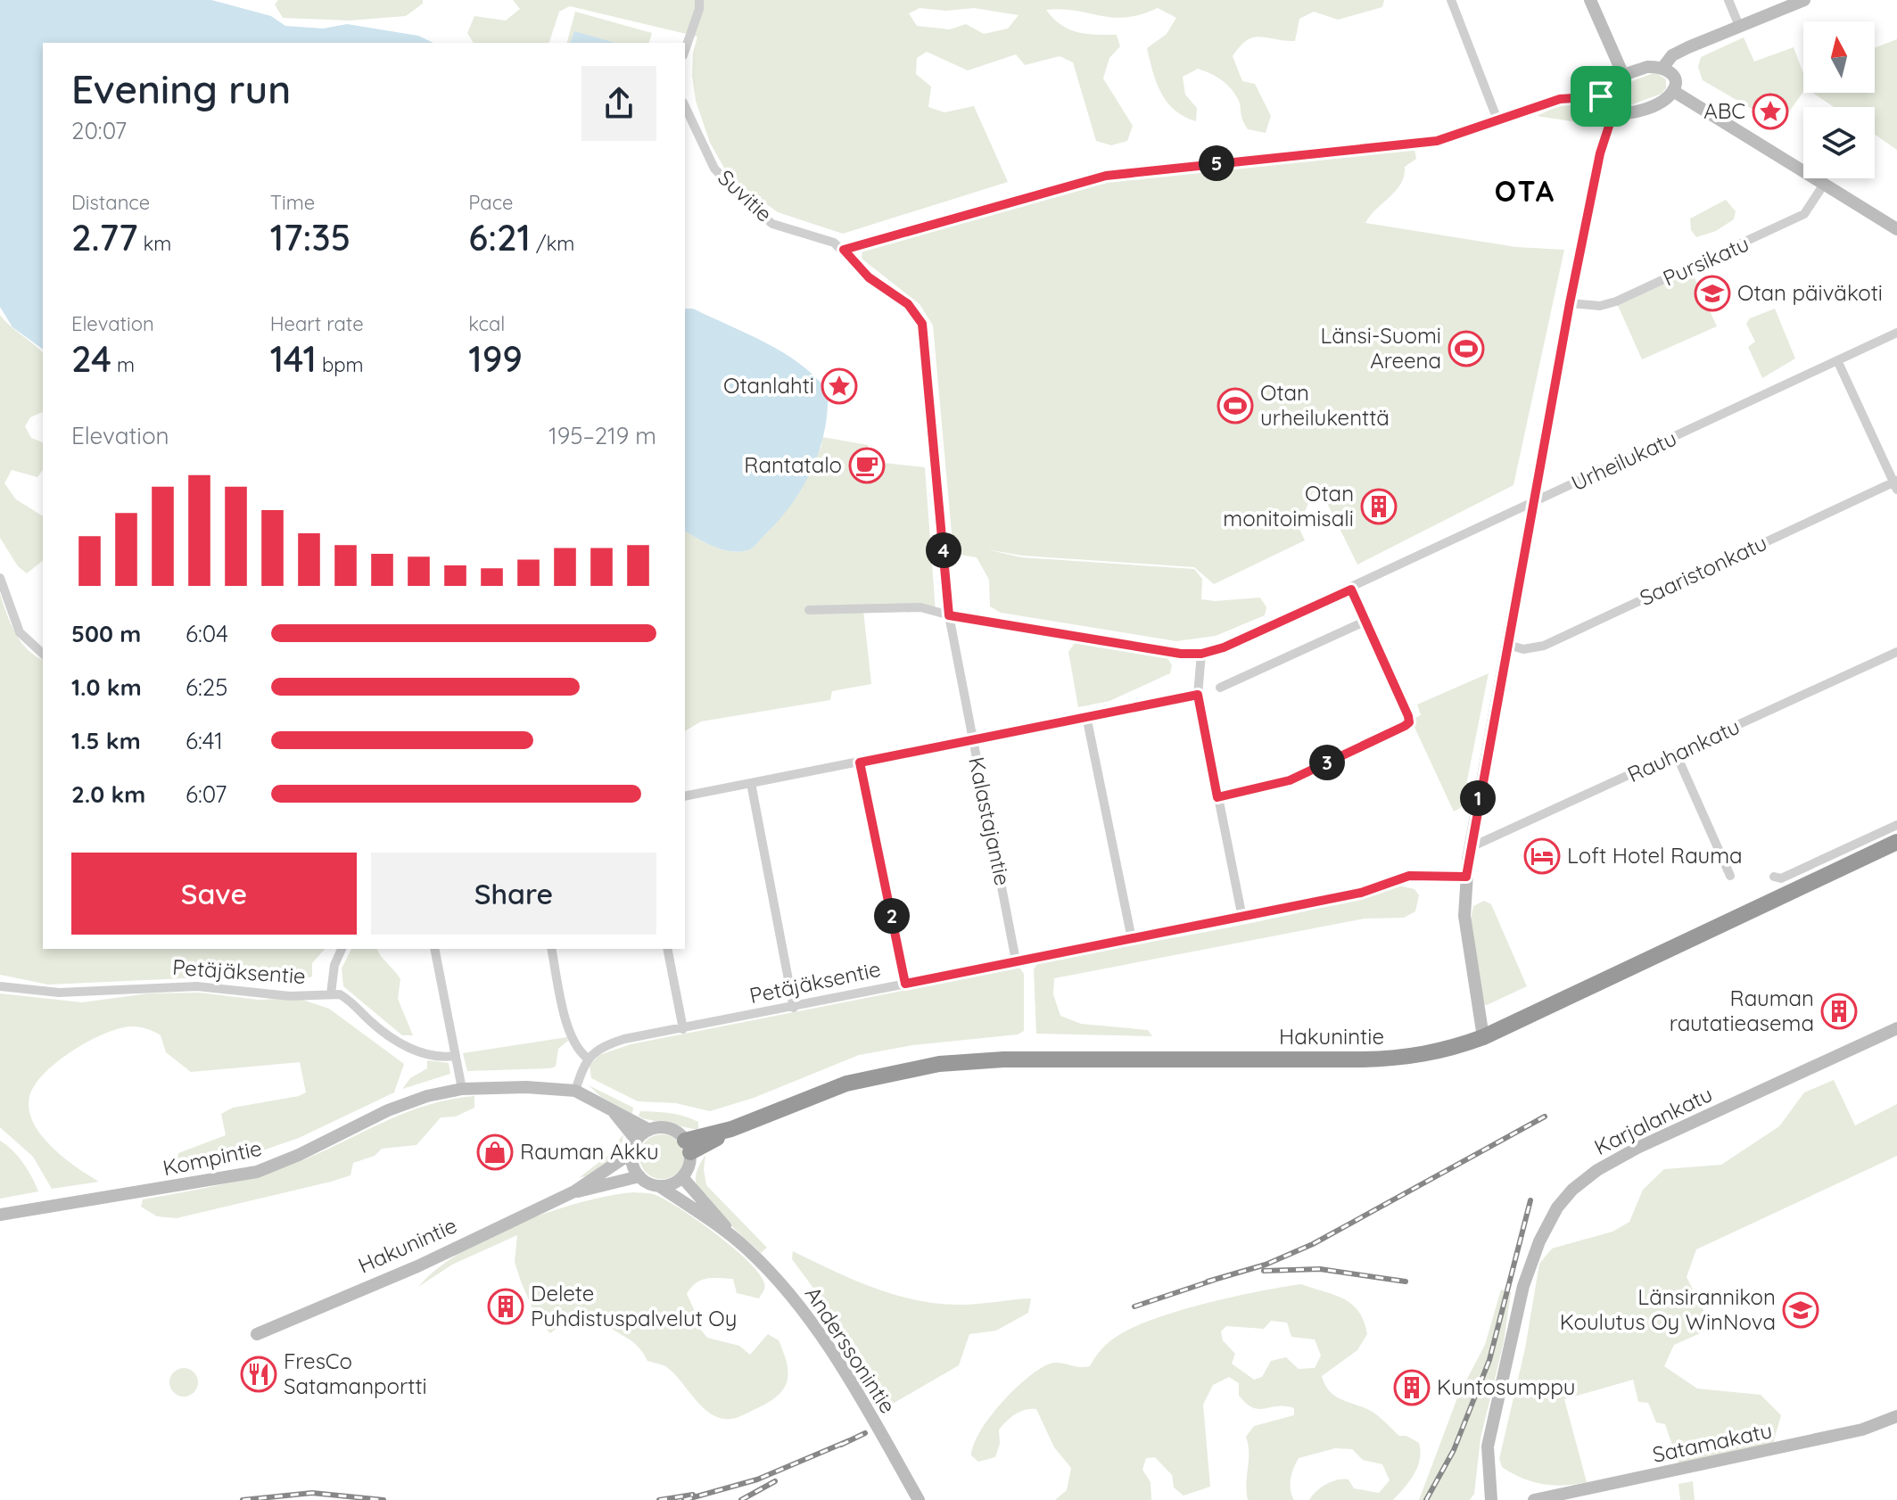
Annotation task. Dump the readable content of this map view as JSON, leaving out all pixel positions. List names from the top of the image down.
{
  "streets": {
    "highway": ["Hakunintie"],
    "main road": [
      "Karjalankatu",
      "Kompintie",
      "Anderssonintie",
      "Satamakatu"
    ],
    "street": [
      "Suvitie",
      "Pursikatu",
      "Urheilukatu",
      "Saaristonkatu",
      "Rauhankatu",
      "Kalastajantie",
      "Petäjäksentie"
    ]
  },
  "crossings": [
    ["Suvitie", "Kalastajantie"],
    ["Kalastajantie", "Petäjäksentie"],
    ["Hakunintie", "Anderssonintie"]
  ],
  "districts": ["OTA"],
  "places": {
    "place": ["ABC", "Otanlahti"],
    "school or university": ["Otan päiväkoti", "Länsirannikon Koulutus Oy WinNova"],
    "sports": ["Länsi-Suomi Areena", "Otan urheilukenttä"],
    "cafe": ["Rantatalo"],
    "building": [
      "Otan monitoimisali",
      "Rauman rautatieasema",
      "Delete Puhdistuspalvelut Oy",
      "Kuntosumppu"
    ],
    "hotel": ["Loft Hotel Rauma"],
    "shop": ["Rauman Akku"],
    "restaurant": ["FresCo Satamanportti"]
  },
  "north": "top",
  "page": {
    "heading": ["Evening run", "20:07"],
    "pins": [
      "5",
      "4",
      "3",
      "1",
      "2"
    ],
    "stats": [
      ["Distance", "2.77 km"],
      ["Time", "17:35"],
      ["Pace", "6:21 /km"],
      ["Elevation", "24 m"],
      ["Heart rate", "141 bpm"],
      ["kcal", "199"]
    ],
    "chart": ["Elevation", "195–219 m"],
    "list": [
      {
        "name": "500 m",
        "note": "6:04"
      },
      {
        "name": "1.0 km",
        "note": "6:25"
      },
      {
        "name": "1.5 km",
        "note": "6:41"
      },
      {
        "name": "2.0 km",
        "note": "6:07"
      }
    ],
    "buttons": ["Save", "Share"]
  }
}
